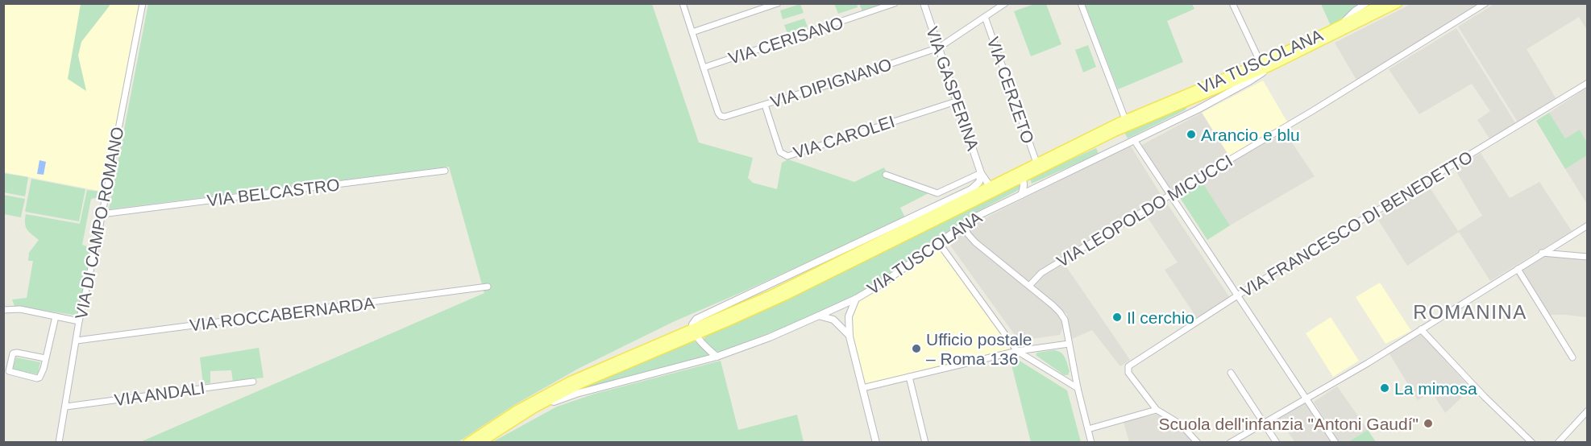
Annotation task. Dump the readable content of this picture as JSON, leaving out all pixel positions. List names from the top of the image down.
{
  "streets": {
    "main road": ["VIA TUSCOLANA"],
    "street": [
      "VIA CERISANO",
      "VIA DIPIGNANO",
      "VIA GASPERINA",
      "VIA CERZETO",
      "VIA CAROLEI",
      "VIA BELCASTRO",
      "VIA LEOPOLDO MICUCCI",
      "VIA DI CAMPO ROMANO",
      "VIA FRANCESCO DI BENEDETTO",
      "VIA ROCCABERNARDA",
      "VIA ANDALI"
    ]
  },
  "crossings": [
    ["VIA CERISANO", "VIA DIPIGNANO"],
    ["VIA TUSCOLANA", "VIA GASPERINA"],
    ["VIA TUSCOLANA", "VIA CERZETO"],
    ["VIA DIPIGNANO", "VIA GASPERINA"],
    ["VIA DIPIGNANO", "VIA CERZETO"],
    ["VIA DIPIGNANO", "VIA CAROLEI"],
    ["VIA GASPERINA", "VIA CAROLEI"],
    ["VIA BELCASTRO", "VIA DI CAMPO ROMANO"],
    ["VIA DI CAMPO ROMANO", "VIA ROCCABERNARDA"],
    ["VIA DI CAMPO ROMANO", "VIA ANDALI"]
  ],
  "districts": ["ROMANINA"],
  "places": [
    "Arancio e blu",
    "Il cerchio",
    "Ufficio postale – Roma 136",
    "La mimosa",
    "Scuola dell'infanzia \"Antoni Gaudí\""
  ]
}
